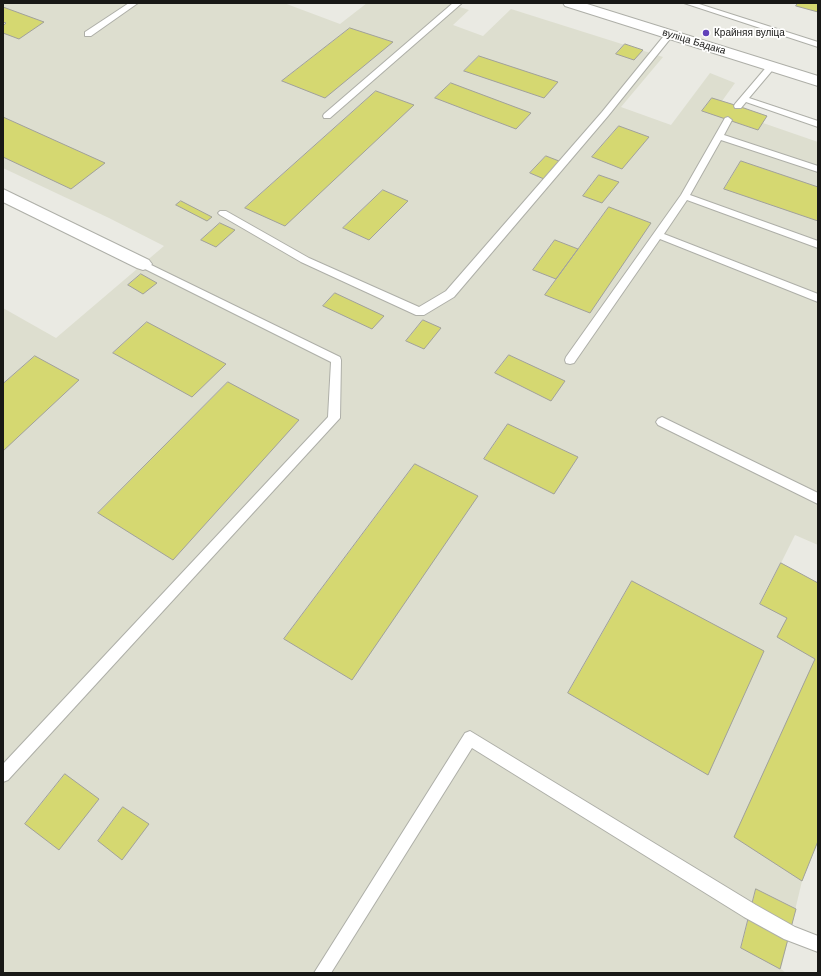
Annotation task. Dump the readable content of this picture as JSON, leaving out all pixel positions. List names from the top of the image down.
{
  "streets": {
    "main road": ["вуліца Бадака"]
  },
  "places": ["Крайняя вуліца"]
}
